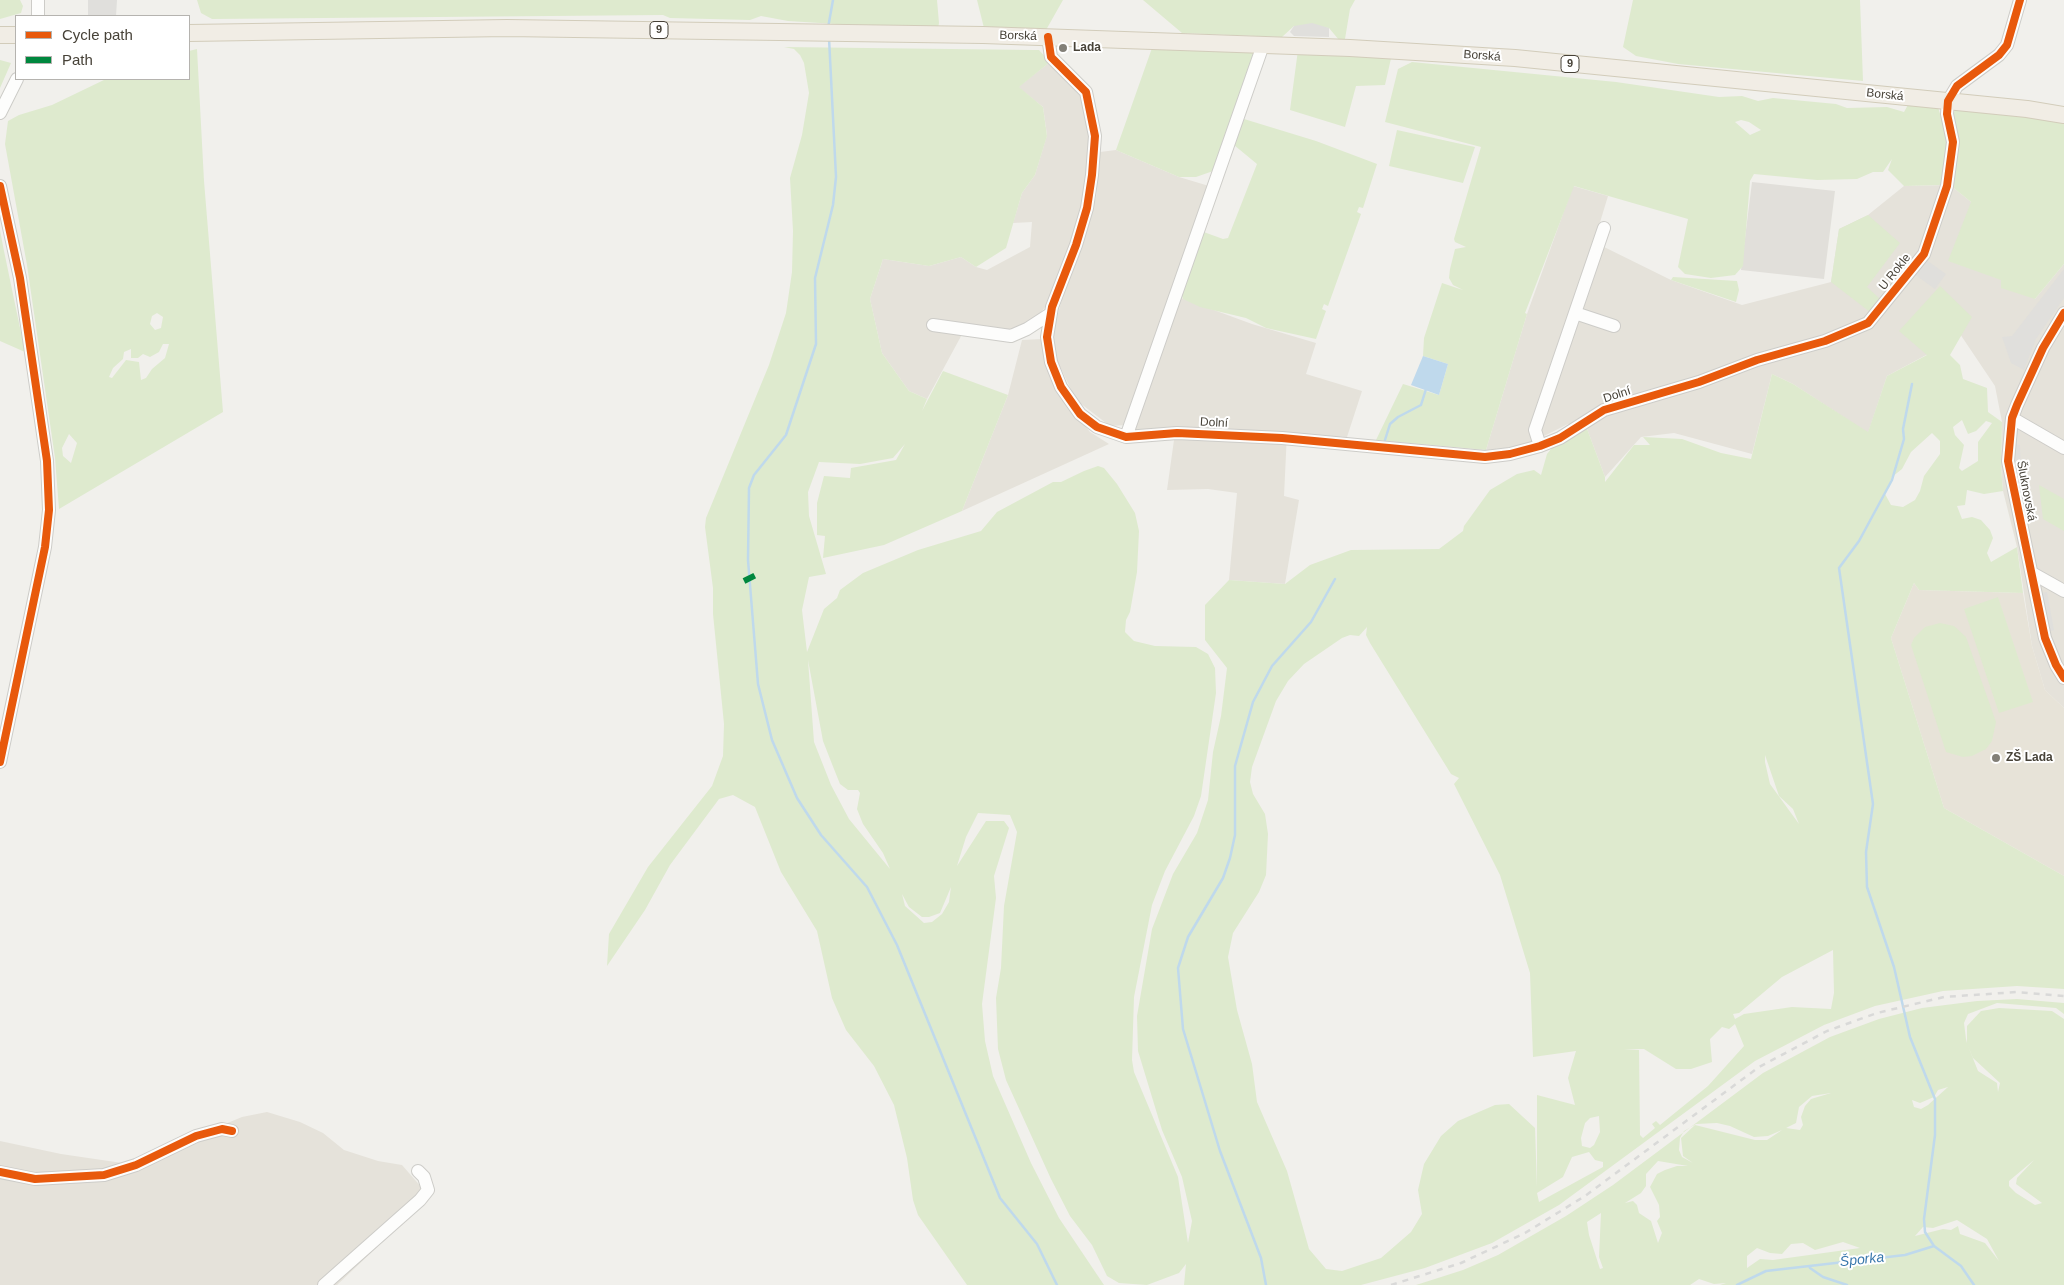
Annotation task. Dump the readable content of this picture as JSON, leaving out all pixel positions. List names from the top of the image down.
{
  "streets": {
    "main road": ["9", "Borská"],
    "street": ["U Rokle", "Dolní", "Šluknovská"]
  },
  "crossings": [
    ["Borská", "U Rokle"],
    ["Borská", "Dolní"],
    ["U Rokle", "Dolní"]
  ],
  "water": ["Šporka"],
  "places": ["Lada", "ZŠ Lada"],
  "legend": ["Cycle path", "Path"]
}
